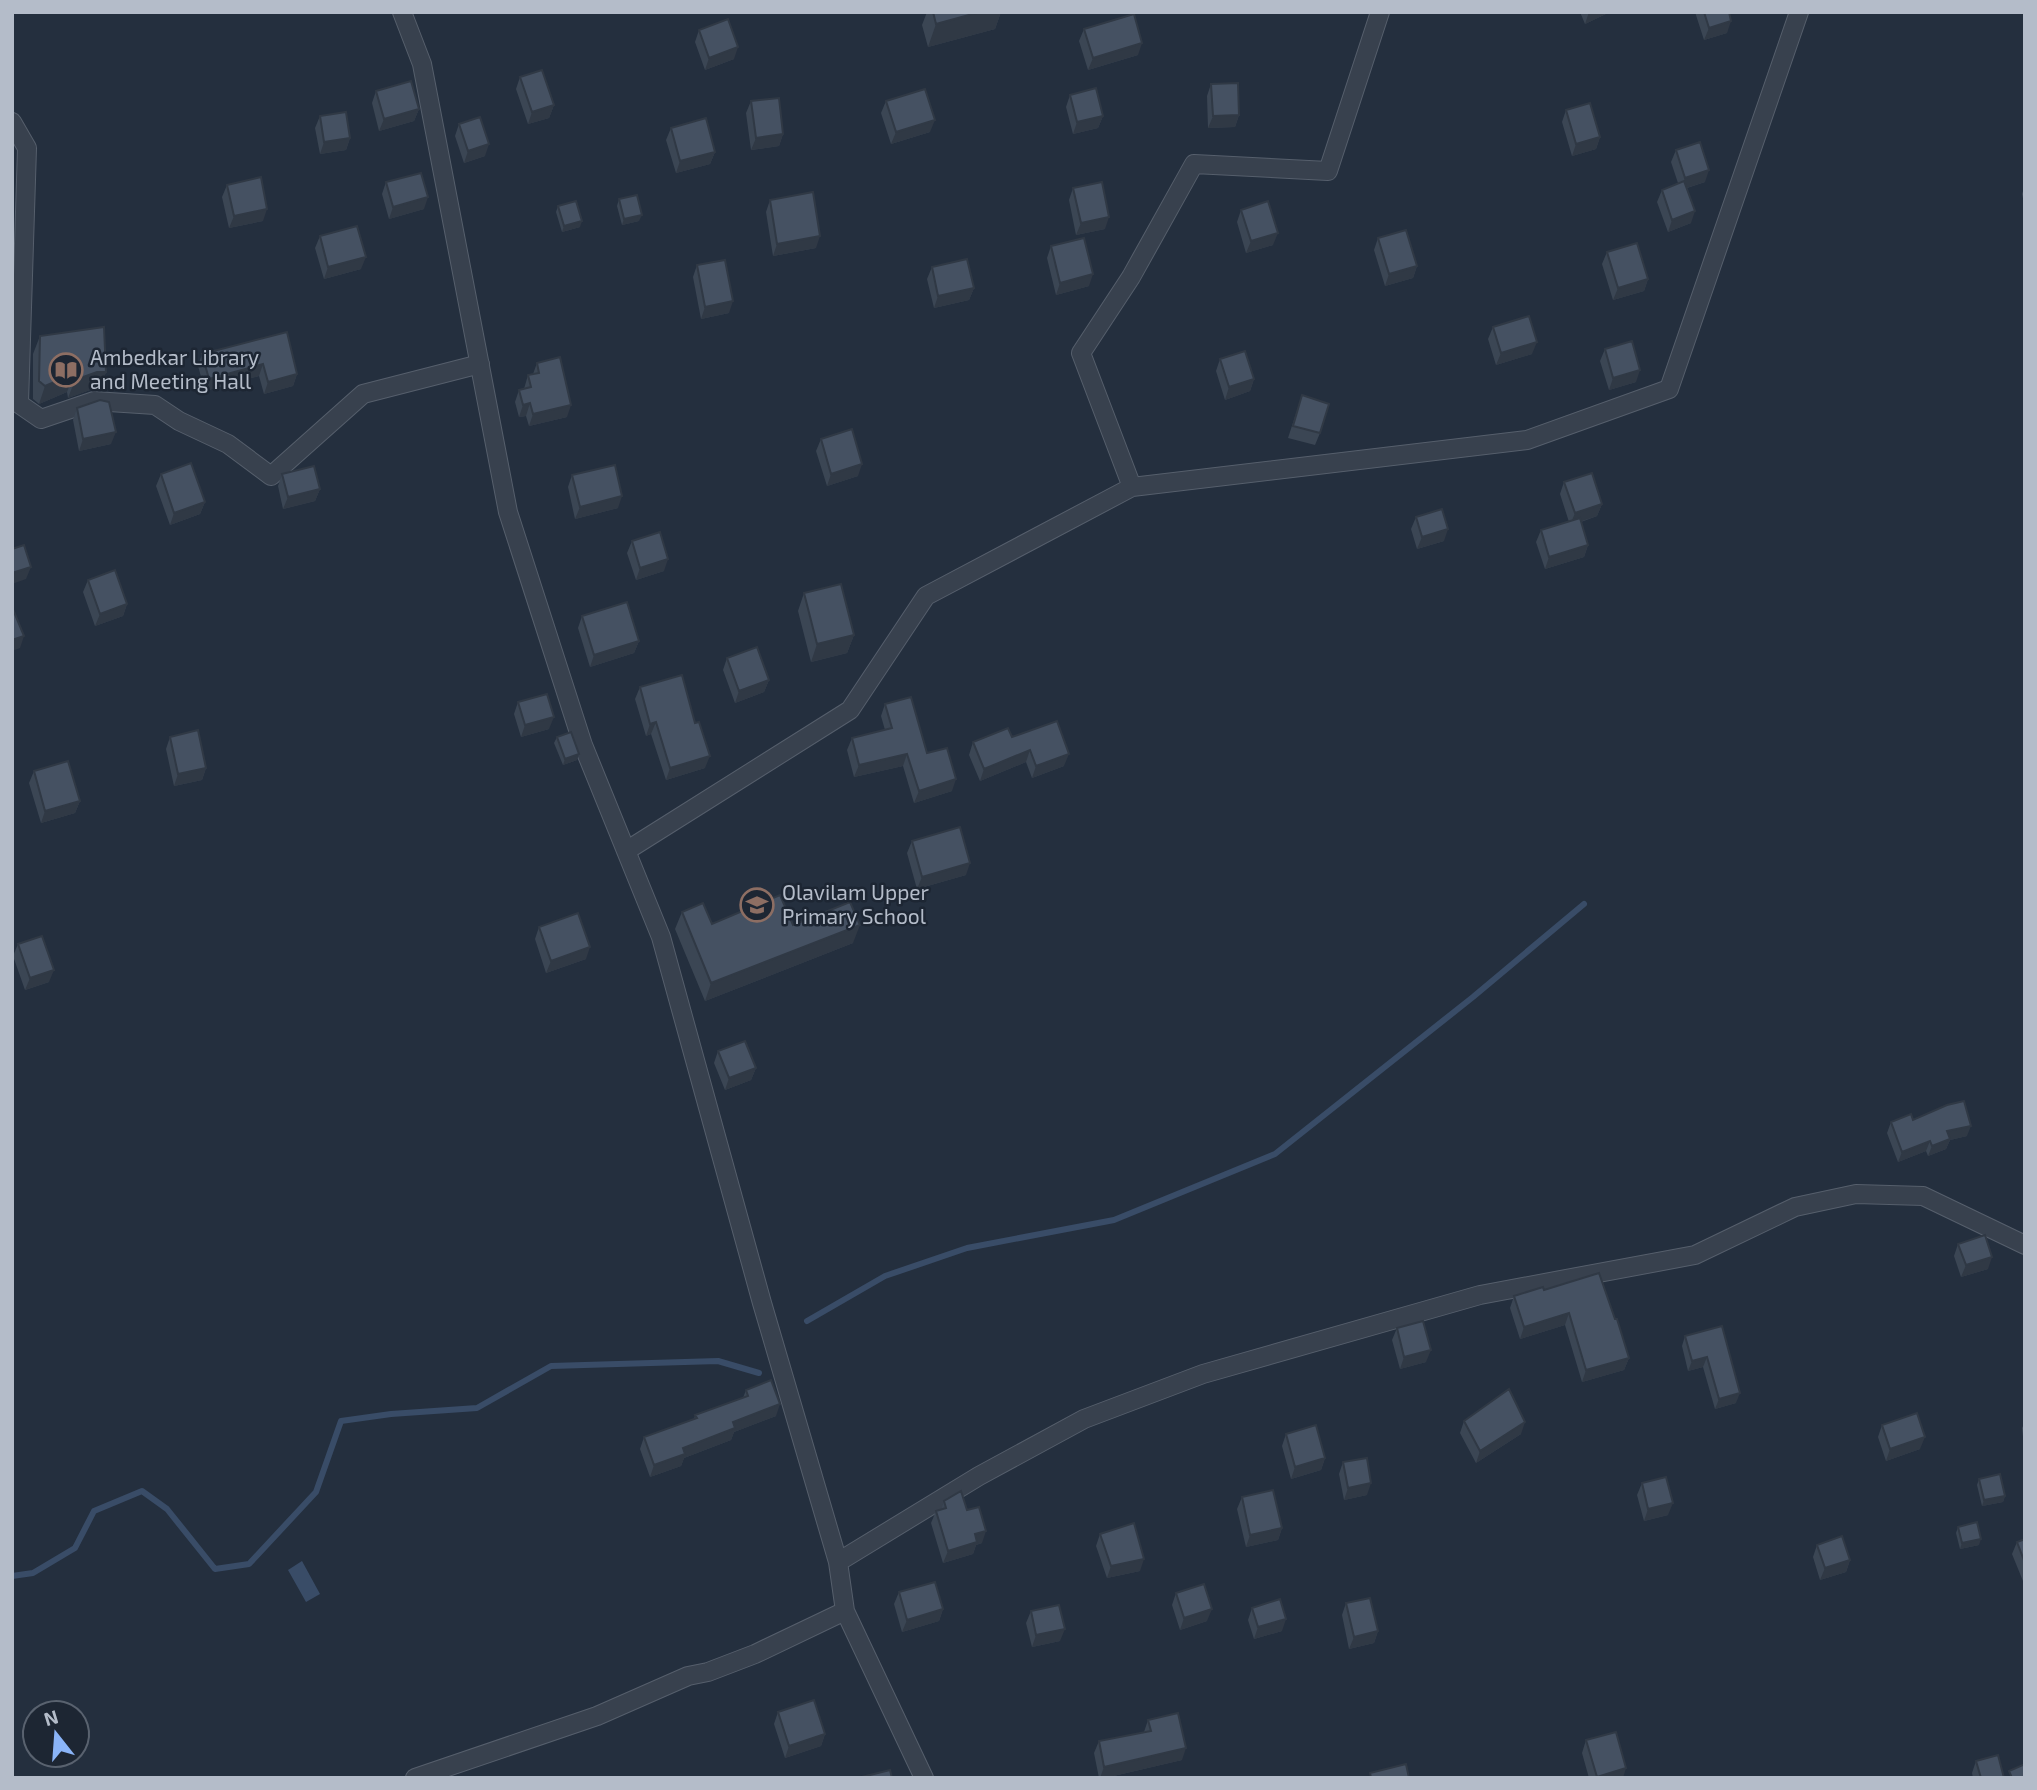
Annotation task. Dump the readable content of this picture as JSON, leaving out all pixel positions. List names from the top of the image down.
{
  "places": {
    "library": ["Ambedkar Library and Meeting Hall"],
    "school or university": ["Olavilam Upper Primary School"]
  },
  "north": "top"
}
